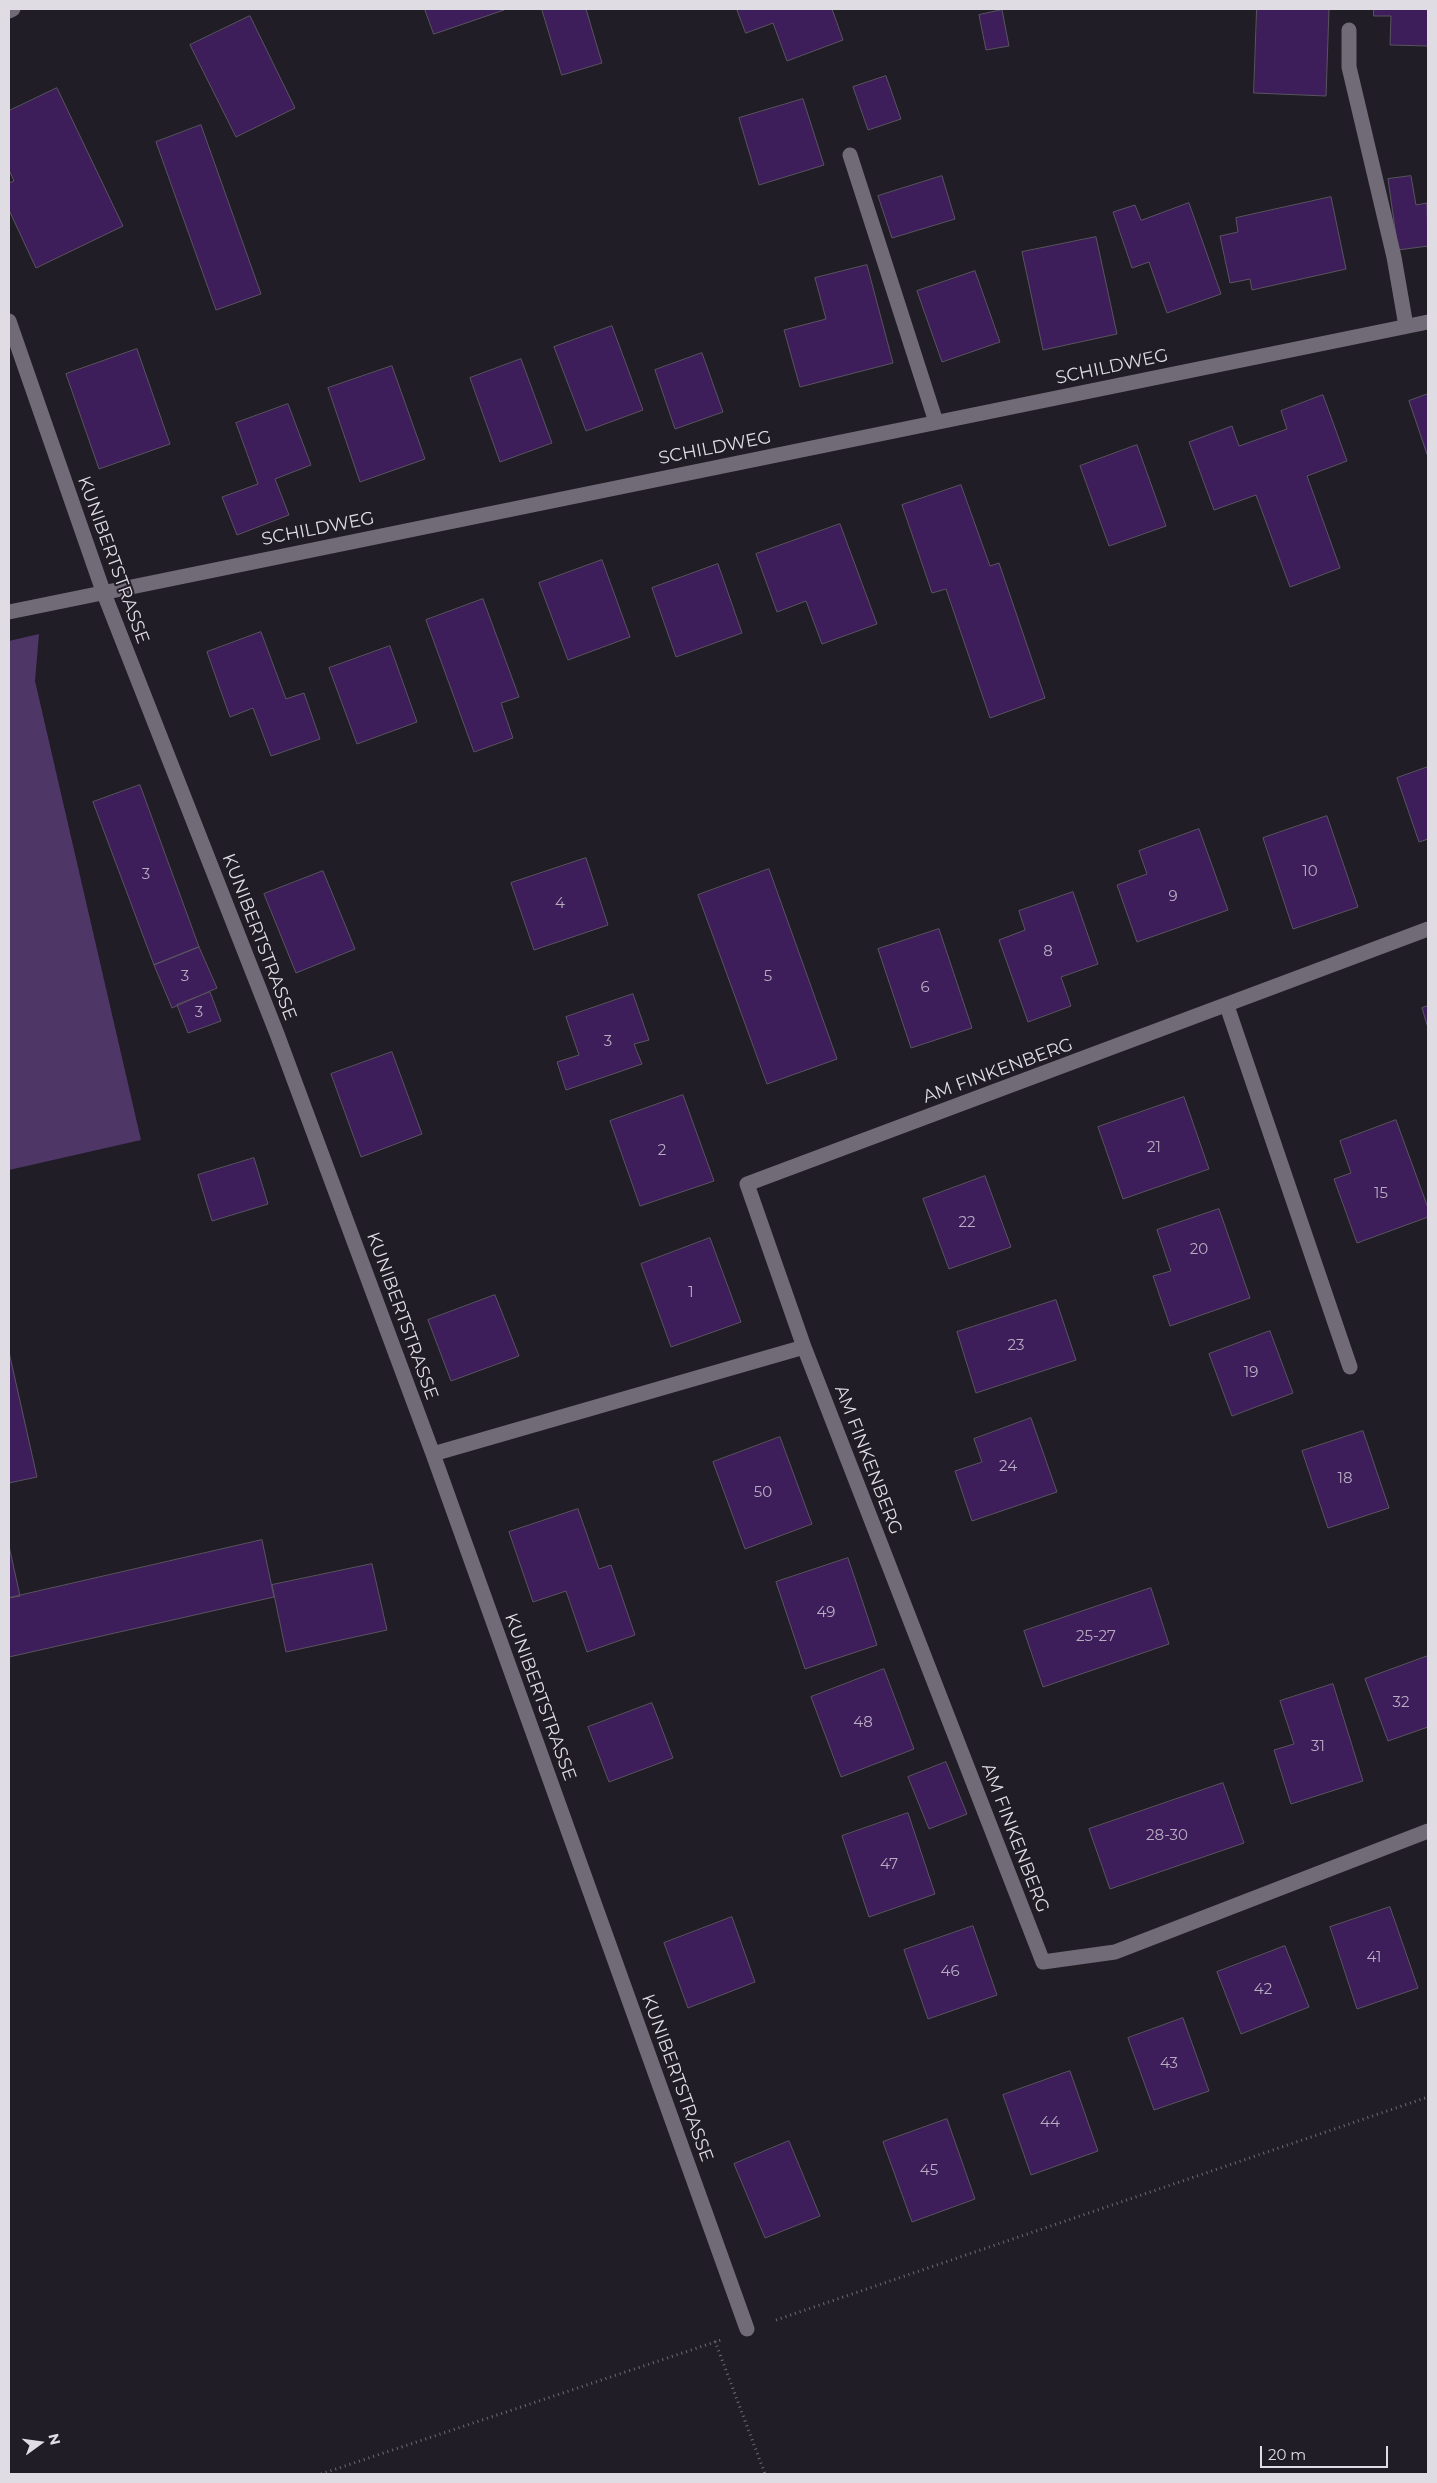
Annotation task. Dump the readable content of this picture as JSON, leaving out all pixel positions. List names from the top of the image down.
{
  "streets": {
    "street": ["SCHILDWEG", "KUNIBERTSTRASSE", "AM FINKENBERG"]
  },
  "crossings": [
    ["SCHILDWEG", "KUNIBERTSTRASSE"]
  ],
  "house_numbers": [
    "10",
    "3",
    "9",
    "4",
    "8",
    "3",
    "5",
    "6",
    "3",
    "3",
    "21",
    "2",
    "15",
    "22",
    "20",
    "1",
    "23",
    "19",
    "24",
    "18",
    "50",
    "49",
    "25-27",
    "32",
    "48",
    "31",
    "28-30",
    "47",
    "41",
    "46",
    "42",
    "43",
    "44",
    "45"
  ],
  "scale_bar": "20 m",
  "north": "right"
}
